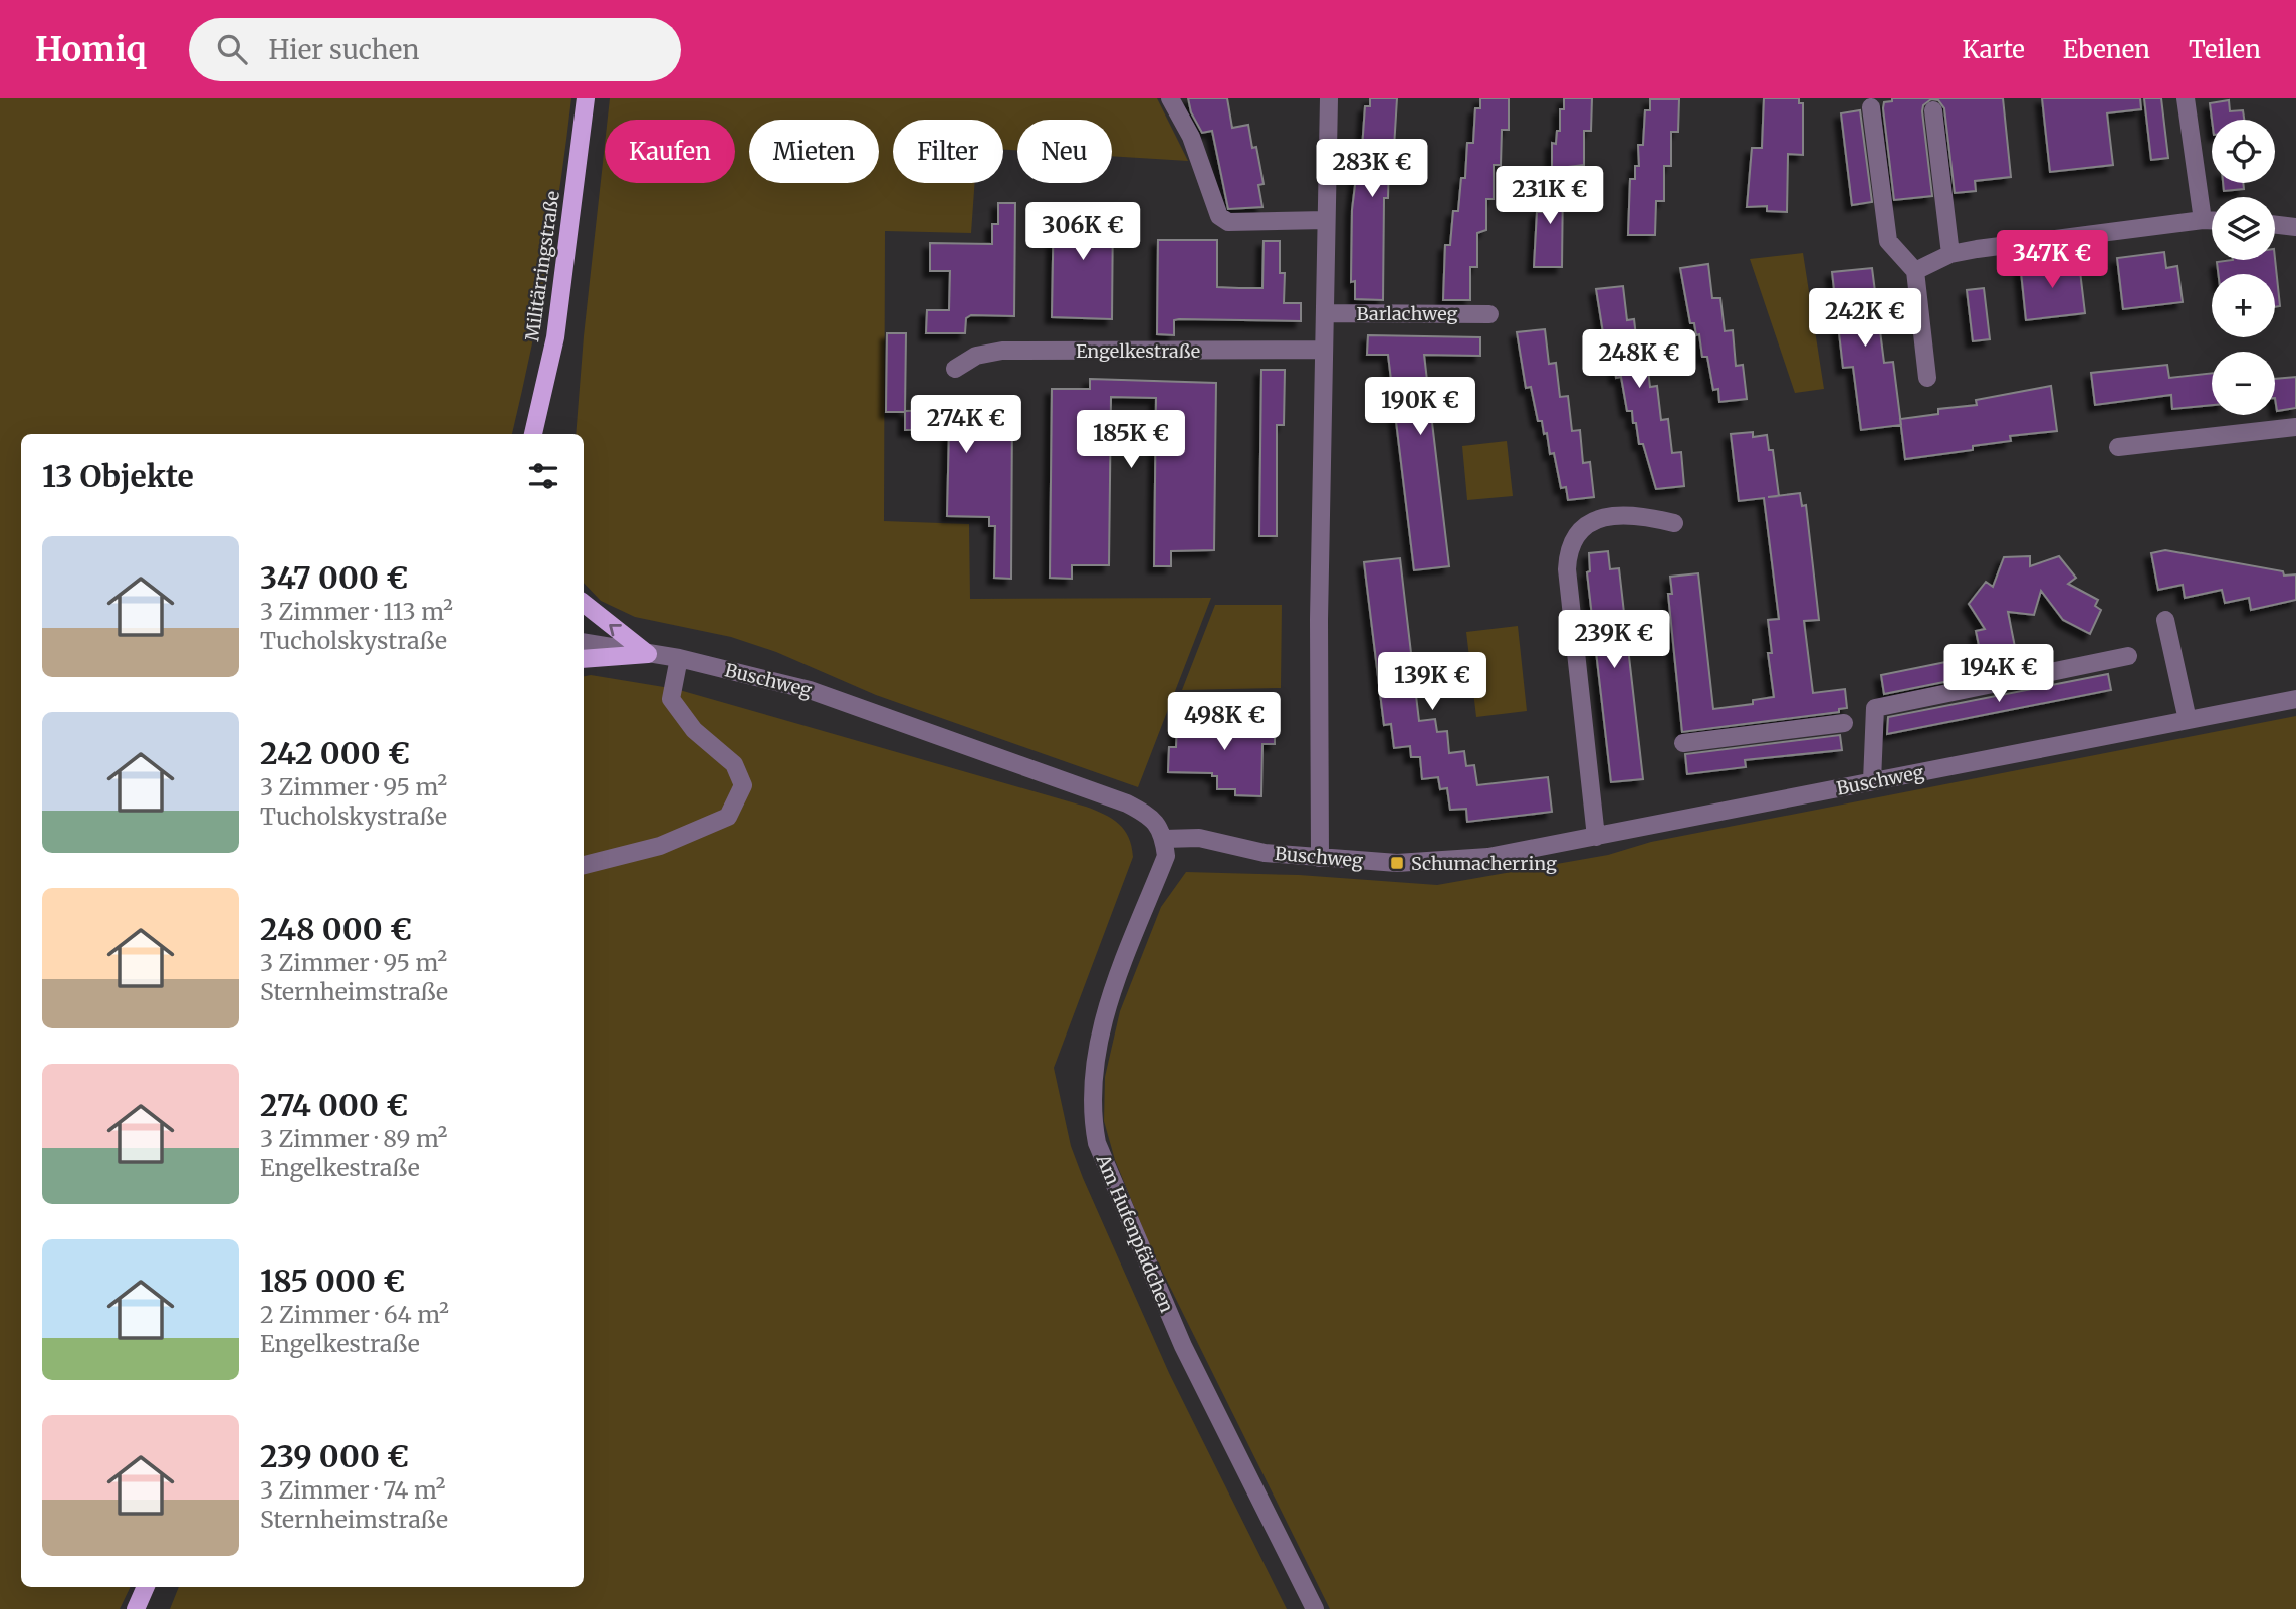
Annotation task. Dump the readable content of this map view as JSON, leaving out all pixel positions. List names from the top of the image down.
{
  "streets": {
    "main road": ["Militärringstraße"],
    "street": [
      "Barlachweg",
      "Engelkestraße",
      "Buschweg",
      "Am Hufenpfädchen"
    ]
  },
  "crossings": [
    ["Buschweg", "Am Hufenpfädchen"]
  ],
  "places": {
    "transit": ["Schumacherring"]
  },
  "page": {
    "header": "Homiq",
    "search": "Hier suchen",
    "nav": ["Karte", "Ebenen", "Teilen"],
    "map_buttons": ["+", "−"],
    "chip": [
      "Kaufen",
      "Mieten",
      "Filter",
      "Neu"
    ],
    "price": [
      "283K €",
      "231K €",
      "306K €",
      "347K €",
      "242K €",
      "248K €",
      "190K €",
      "274K €",
      "185K €",
      "239K €",
      "194K €",
      "139K €",
      "498K €"
    ],
    "heading": "13 Objekte",
    "list": [
      {
        "name": "347 000 €",
        "note": "3 Zimmer · 113 m² · Tucholskystraße"
      },
      {
        "name": "242 000 €",
        "note": "3 Zimmer · 95 m² · Tucholskystraße"
      },
      {
        "name": "248 000 €",
        "note": "3 Zimmer · 95 m² · Sternheimstraße"
      },
      {
        "name": "274 000 €",
        "note": "3 Zimmer · 89 m² · Engelkestraße"
      },
      {
        "name": "185 000 €",
        "note": "2 Zimmer · 64 m² · Engelkestraße"
      },
      {
        "name": "239 000 €",
        "note": "3 Zimmer · 74 m² · Sternheimstraße"
      }
    ]
  }
}
